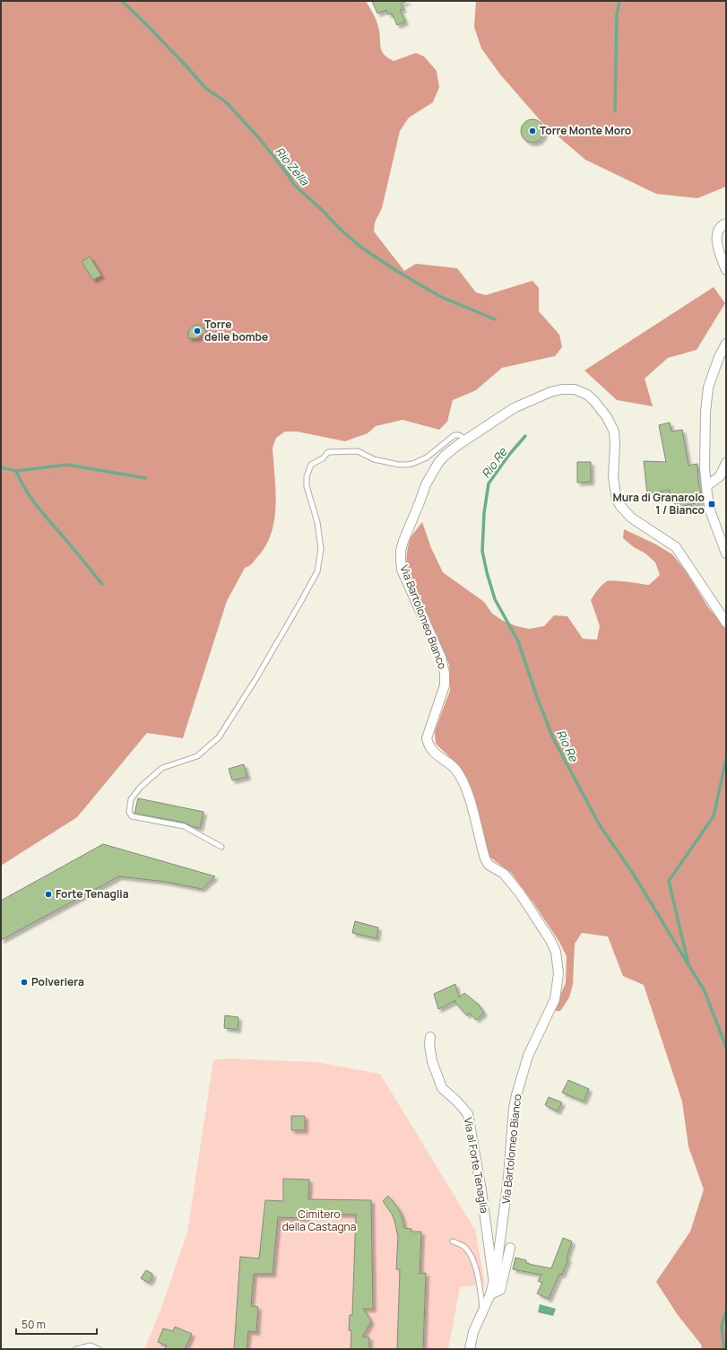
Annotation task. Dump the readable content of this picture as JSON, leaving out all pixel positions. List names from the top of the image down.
{
  "streets": {
    "street": ["Via Bartolomeo Bianco", "Via al Forte Tenaglia"]
  },
  "crossings": [
    ["Via Bartolomeo Bianco", "Via al Forte Tenaglia"]
  ],
  "water": ["Rio Zella", "Rio Re"],
  "parks": ["Cimitero della Castagna"],
  "places": {
    "other": [
      "Torre Monte Moro",
      "Torre delle bombe",
      "Forte Tenaglia",
      "Polveriera"
    ],
    "transit": ["Mura di Granarolo 1 / Bianco"]
  },
  "scale_bar": "50 m"
}
